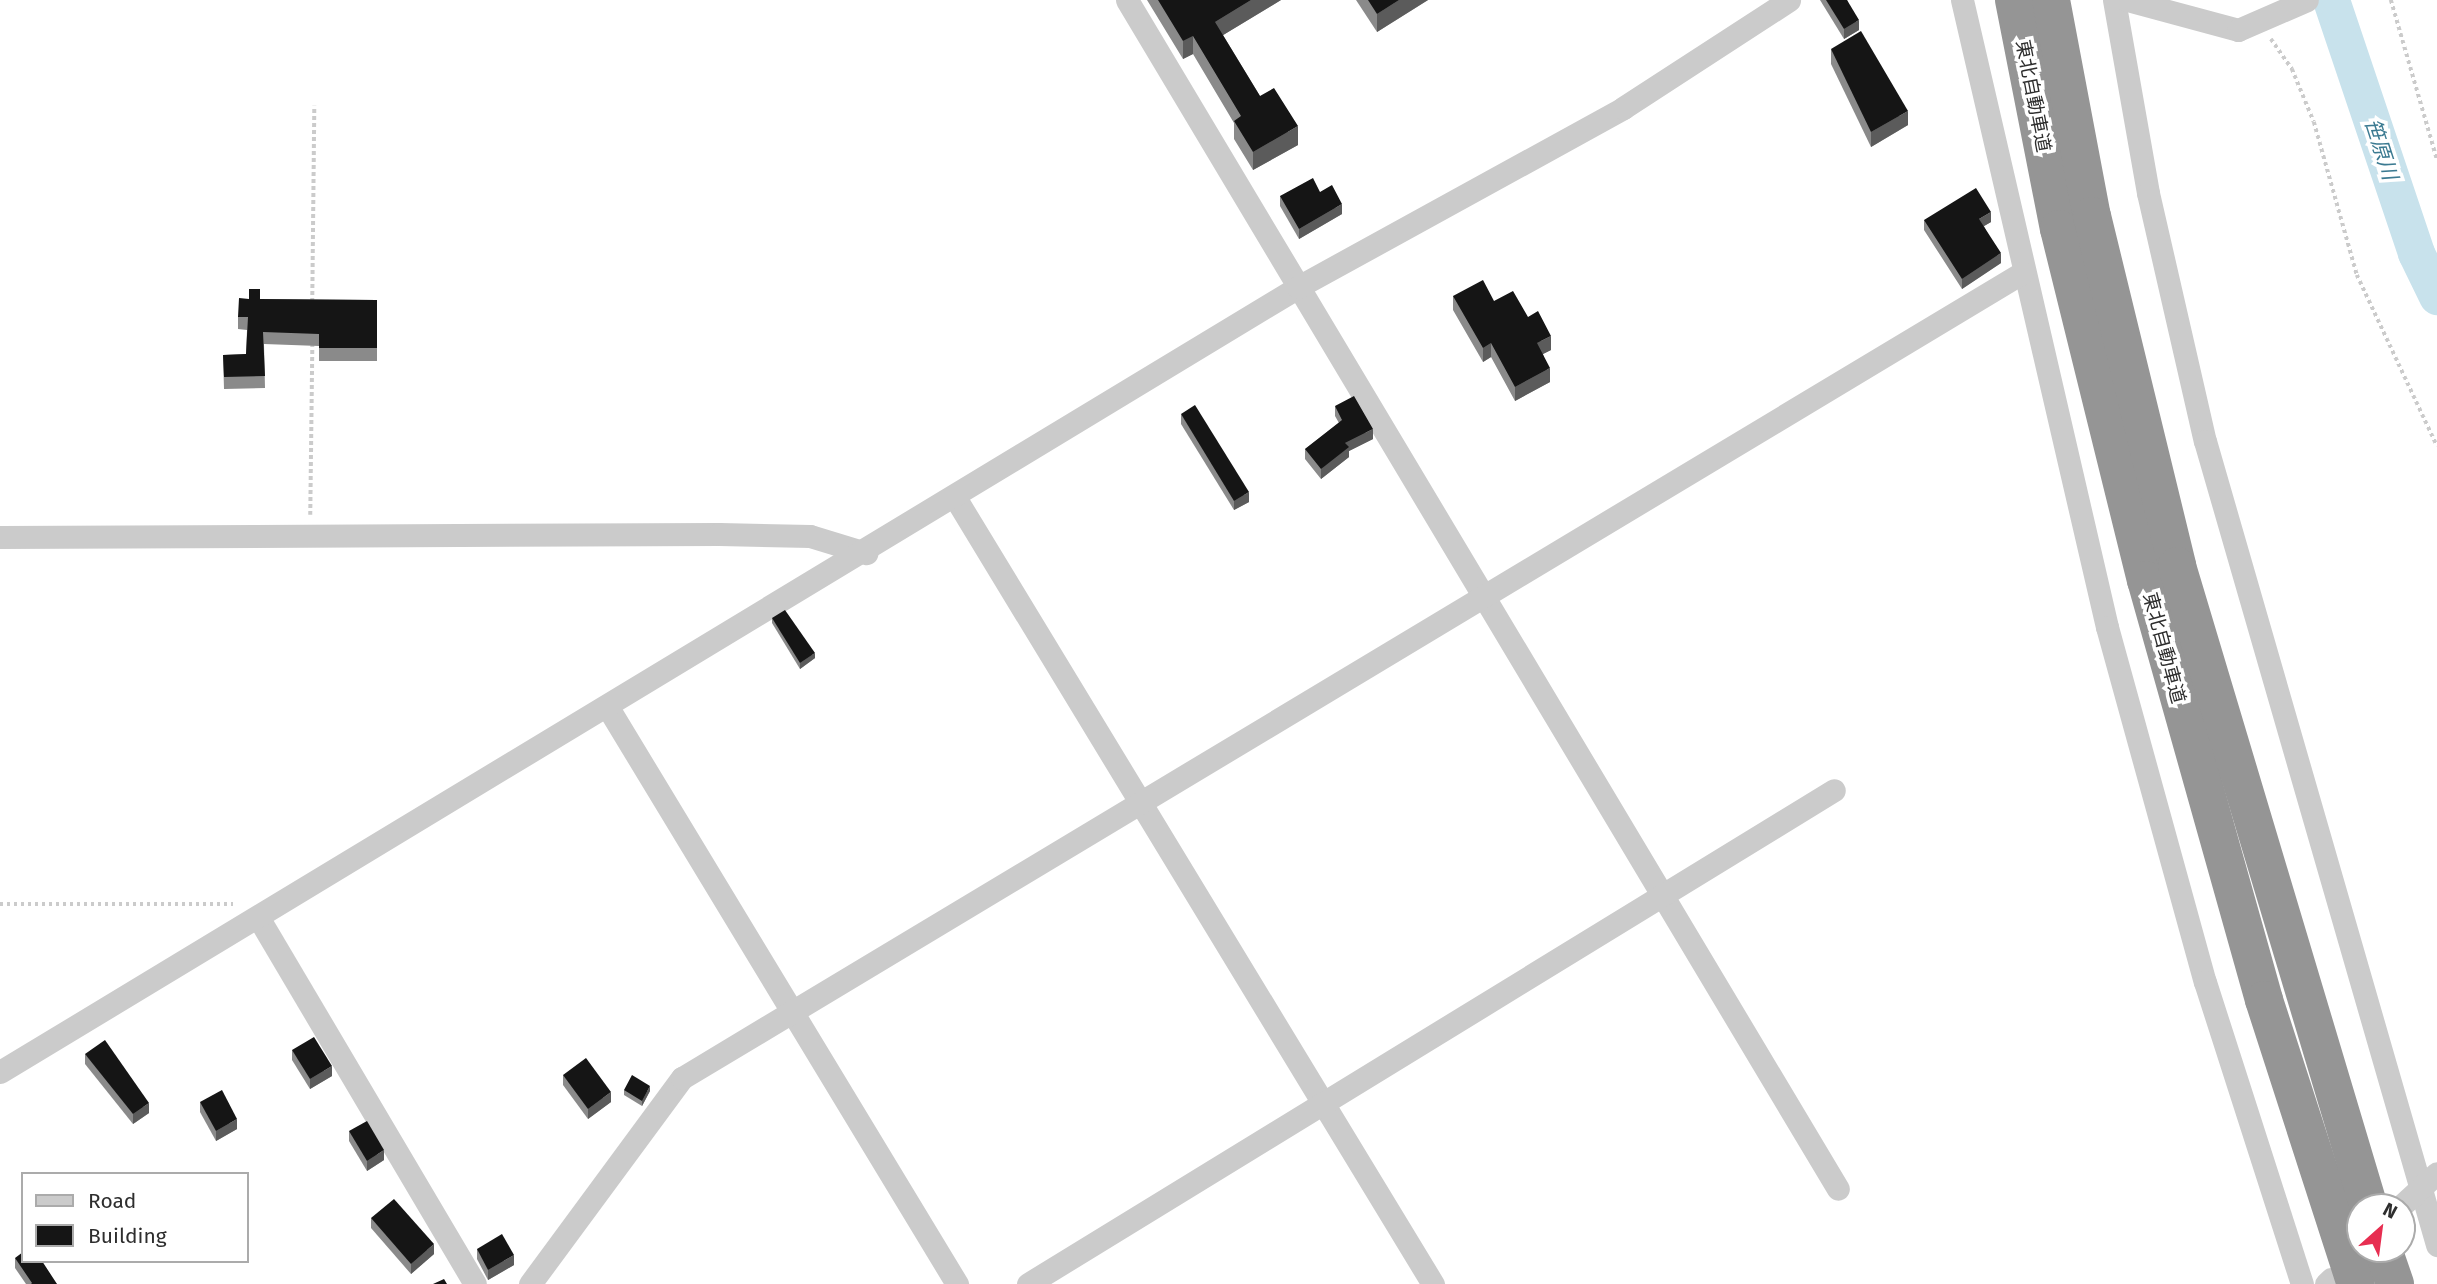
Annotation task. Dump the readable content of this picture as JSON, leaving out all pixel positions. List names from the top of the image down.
{
  "streets": {
    "highway": ["東北自動車道"]
  },
  "water": ["笹原川"],
  "legend": ["Road", "Building"],
  "north": "top right"
}
